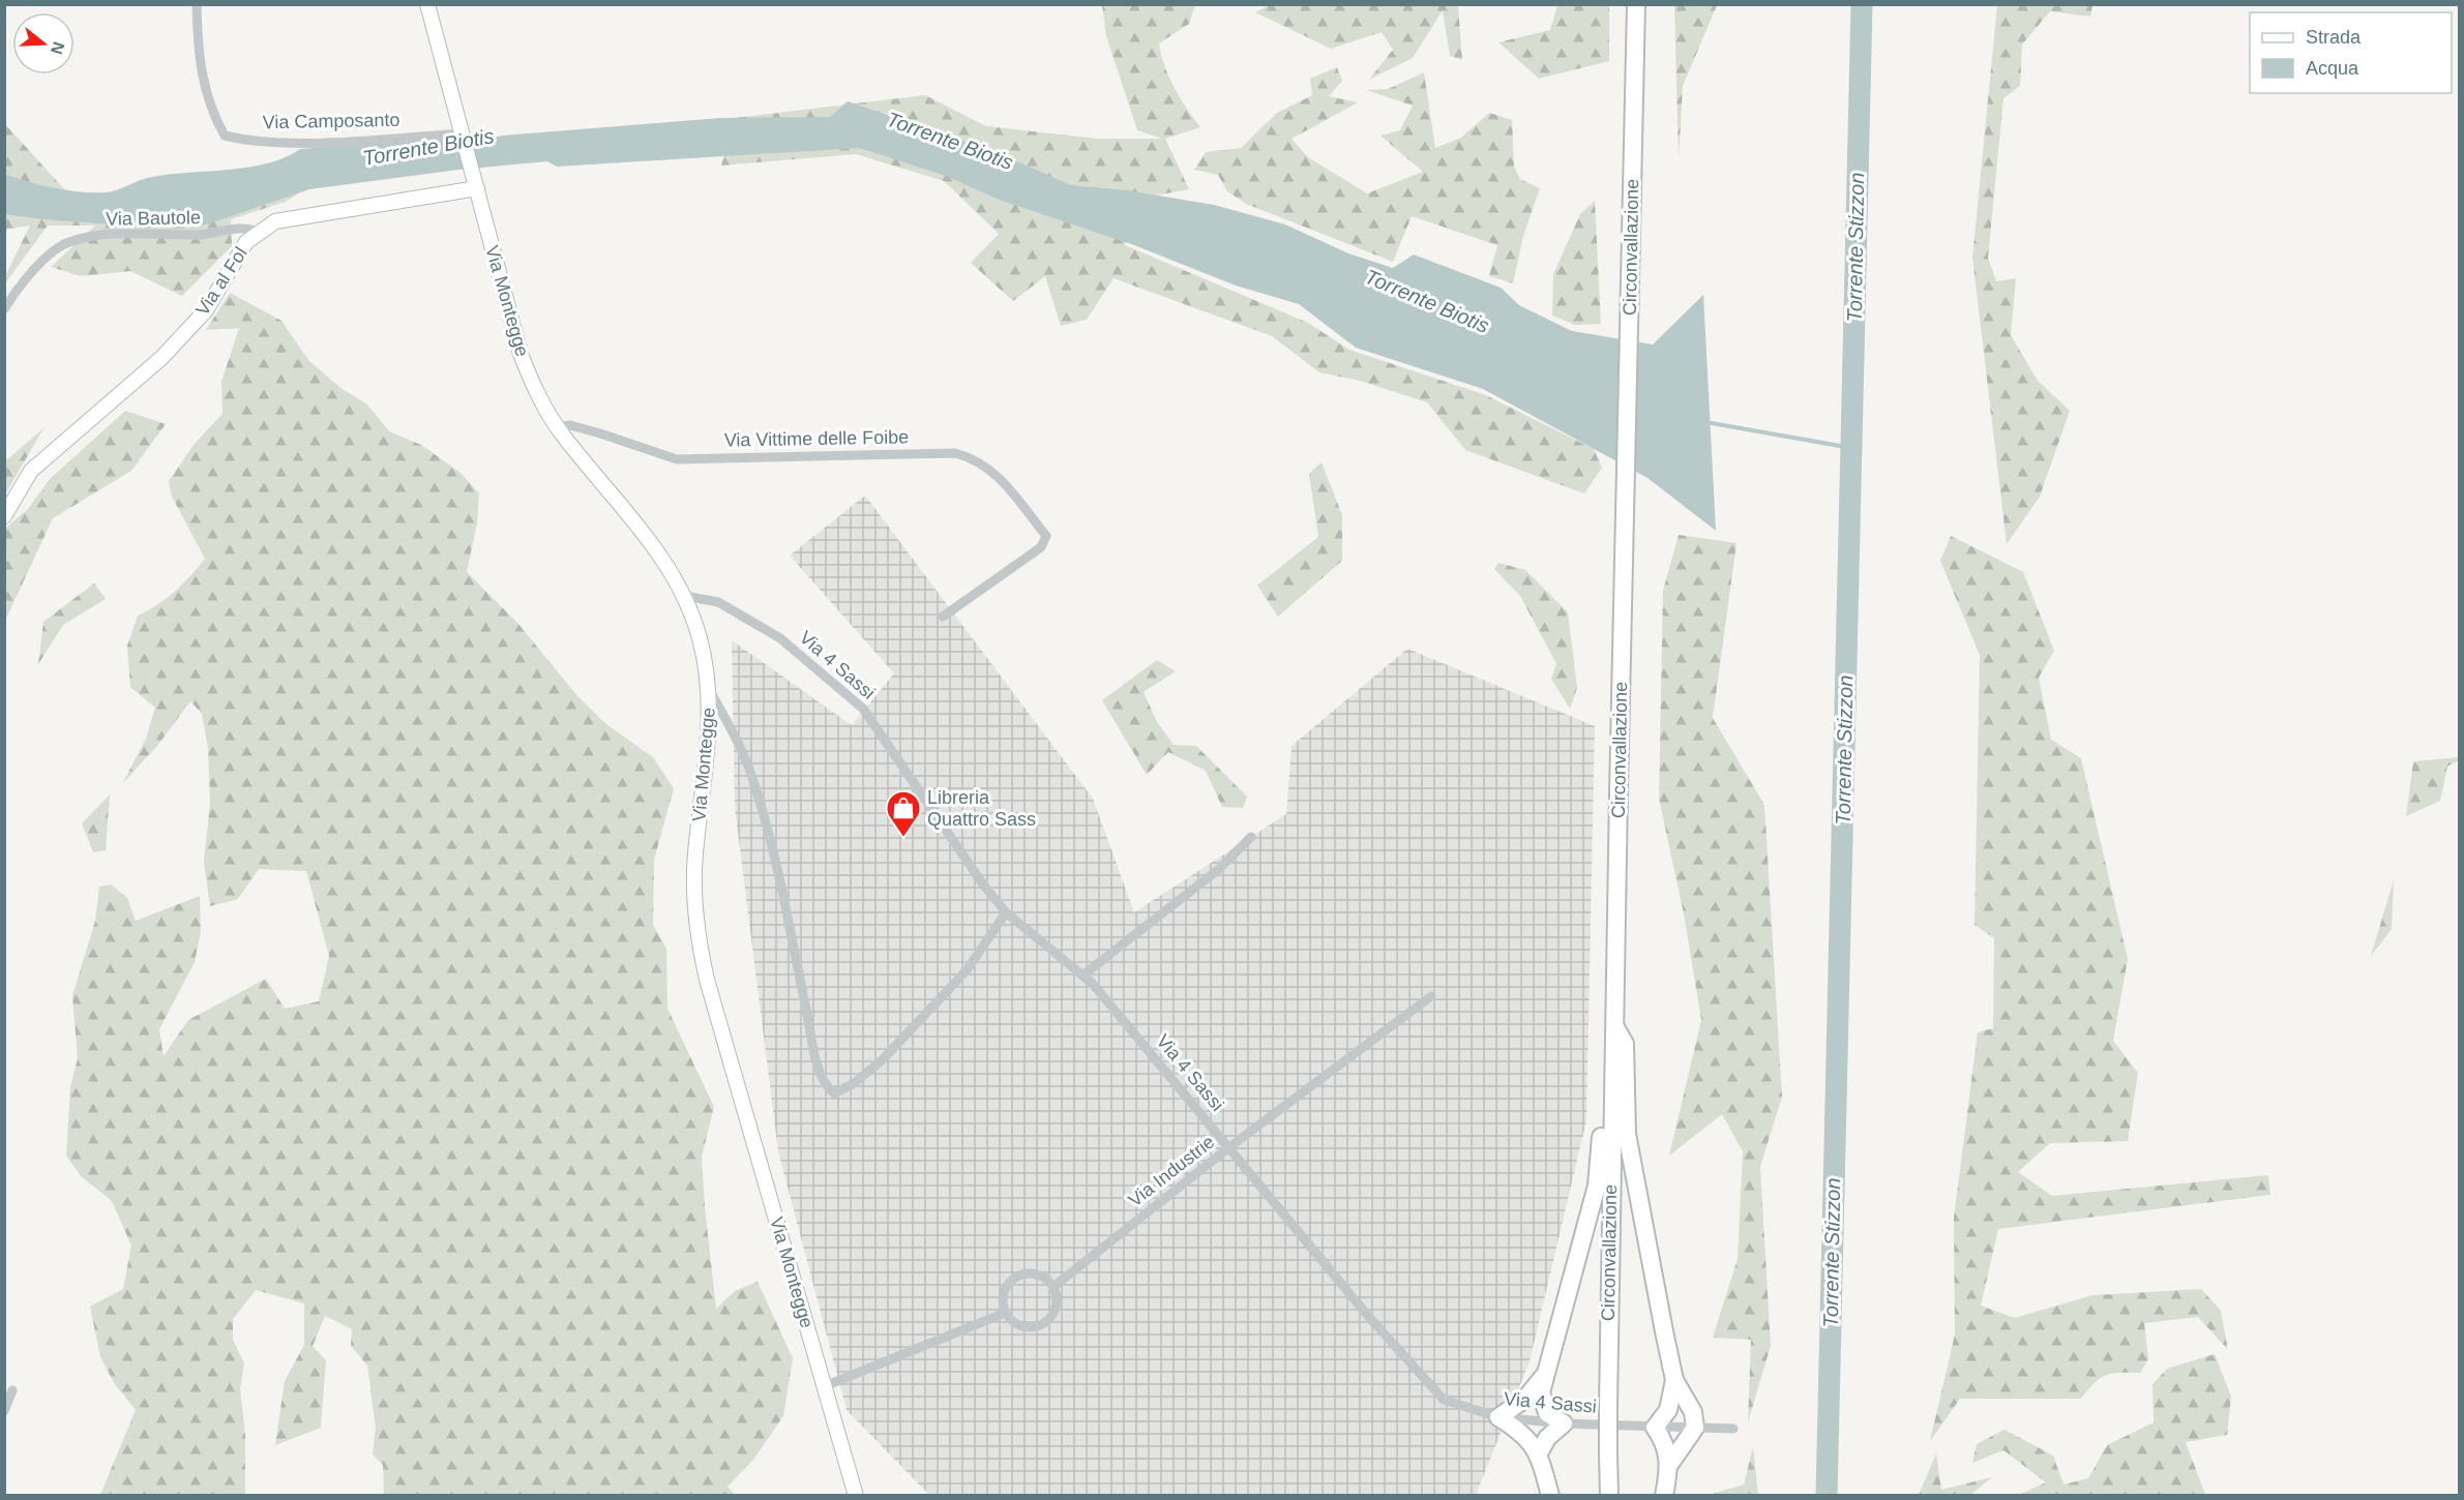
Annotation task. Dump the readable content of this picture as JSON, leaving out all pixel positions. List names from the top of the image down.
{
  "streets": {
    "highway": ["Circonvallazione"],
    "street": [
      "Via Camposanto",
      "Via Bautole",
      "Via al Fol",
      "Via Montegge",
      "Via Vittime delle Foibe",
      "Via 4 Sassi",
      "Via Industrie"
    ]
  },
  "crossings": [
    ["Via Camposanto", "Via Montegge"],
    ["Via Bautole", "Via al Fol"],
    ["Via al Fol", "Via Montegge"],
    ["Via Montegge", "Via Vittime delle Foibe"],
    ["Via Montegge", "Via 4 Sassi"],
    ["Via 4 Sassi", "Via Industrie"]
  ],
  "water": ["Torrente Biotis", "Torrente Stizzon"],
  "places": {
    "shop": ["Libreria Quattro Sass"]
  },
  "legend": ["Strada", "Acqua"],
  "north": "right"
}
